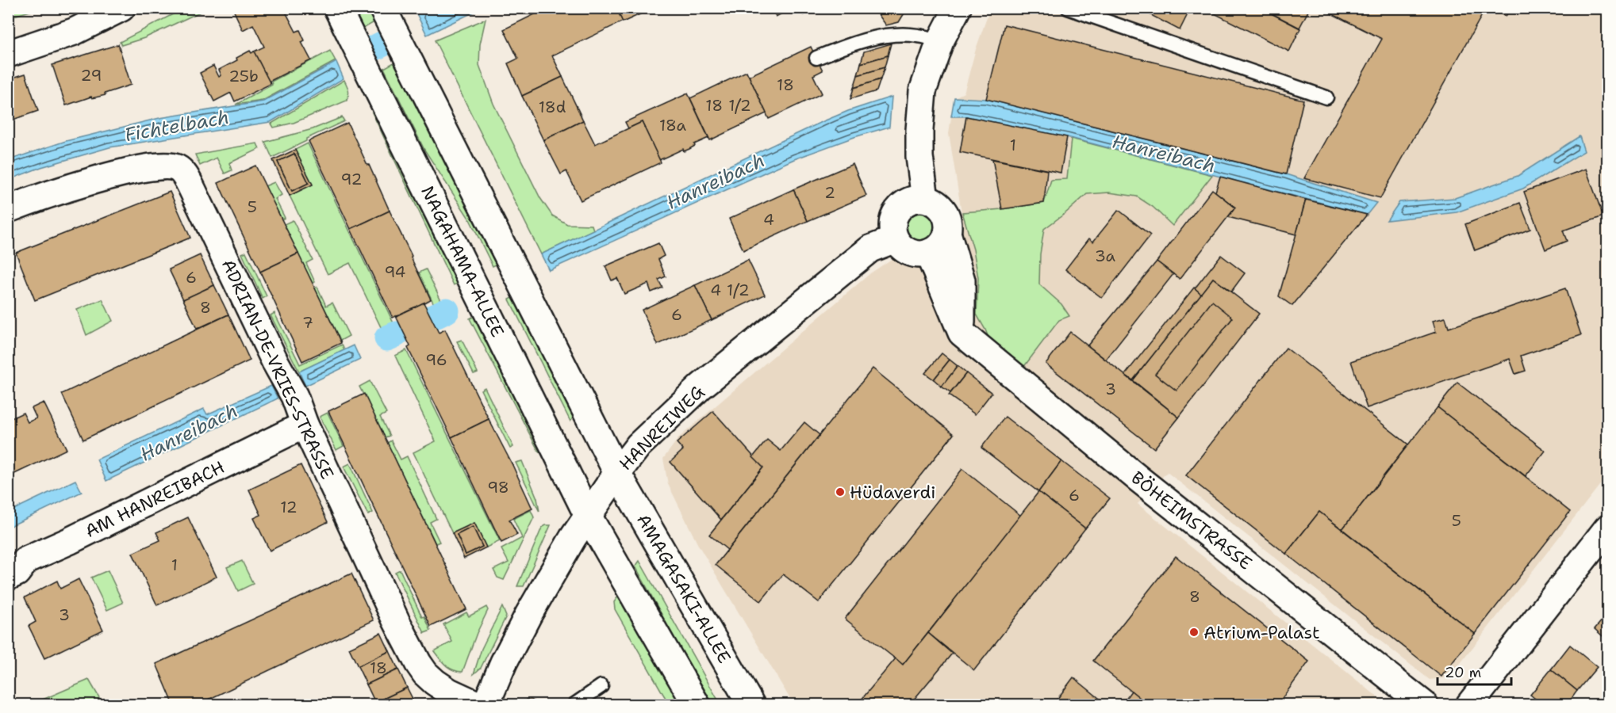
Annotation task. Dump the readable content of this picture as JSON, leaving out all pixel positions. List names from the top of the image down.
{
  "streets": {
    "street": [
      "NAGAHAMA-ALLEE",
      "ADRIAN-DE-VRIES-STRASSE",
      "HANREIWEG",
      "AM HANREIBACH",
      "BÖHEIMSTRASSE",
      "AMAGASAKI-ALLEE"
    ]
  },
  "crossings": [
    ["NAGAHAMA-ALLEE", "HANREIWEG"],
    ["ADRIAN-DE-VRIES-STRASSE", "AM HANREIBACH"],
    ["HANREIWEG", "BÖHEIMSTRASSE"],
    ["HANREIWEG", "AMAGASAKI-ALLEE"]
  ],
  "water": ["Fichtelbach", "Hanreibach"],
  "places": ["Hüdaverdi", "Atrium-Palast"],
  "house_numbers": [
    "29",
    "25b",
    "18",
    "18 1/2",
    "18d",
    "18a",
    "1",
    "92",
    "2",
    "5",
    "4",
    "3a",
    "94",
    "6",
    "4 1/2",
    "8",
    "6",
    "7",
    "96",
    "3",
    "98",
    "6",
    "12",
    "5",
    "1",
    "8",
    "3",
    "18"
  ],
  "scale_bar": "20 m"
}
